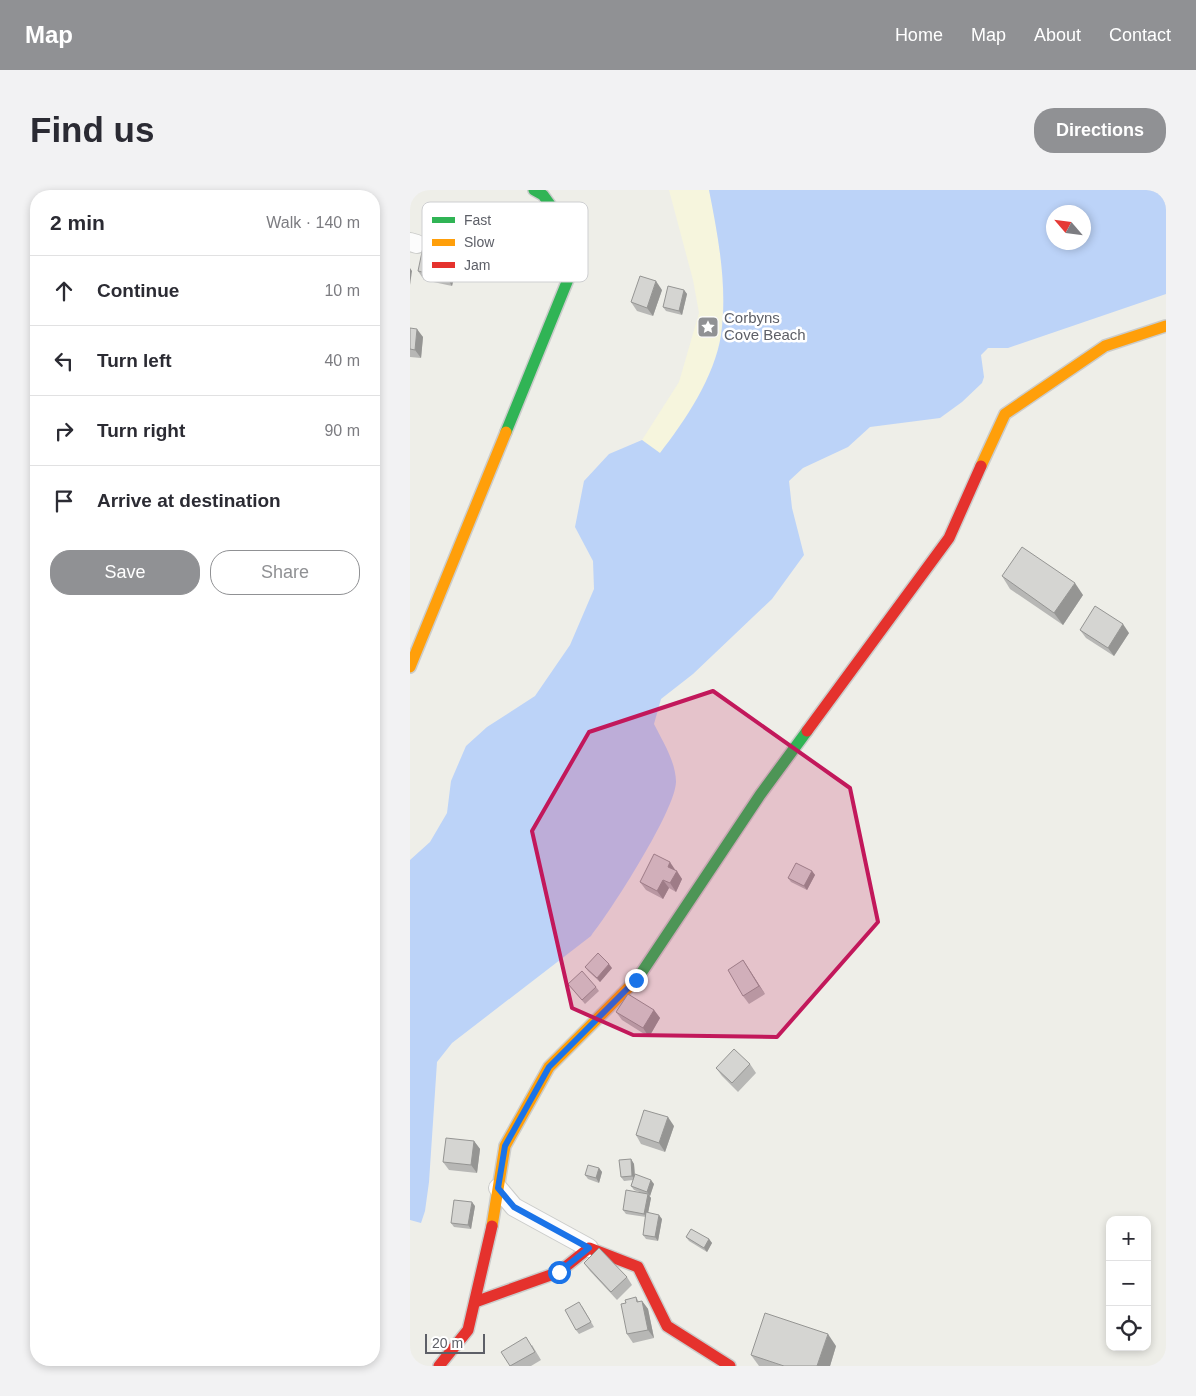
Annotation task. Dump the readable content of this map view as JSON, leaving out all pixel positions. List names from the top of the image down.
{
  "places": {
    "place": ["Corbyns Cove Beach"]
  },
  "legend": ["Fast", "Slow", "Jam"],
  "scale_bar": "20 m",
  "north": "top left",
  "page": {
    "header": "Map",
    "nav": [
      "Home",
      "Map",
      "About",
      "Contact"
    ],
    "buttons": [
      "Directions",
      ["Save", "Share"]
    ],
    "title": "Find us",
    "heading": ["2 min", "Walk · 140 m"],
    "list": [
      ["Continue", "10 m"],
      ["Turn left", "40 m"],
      ["Turn right", "90 m"],
      "Arrive at destination"
    ],
    "map_buttons": ["+", "−"],
    "scale": "20 m"
  }
}
